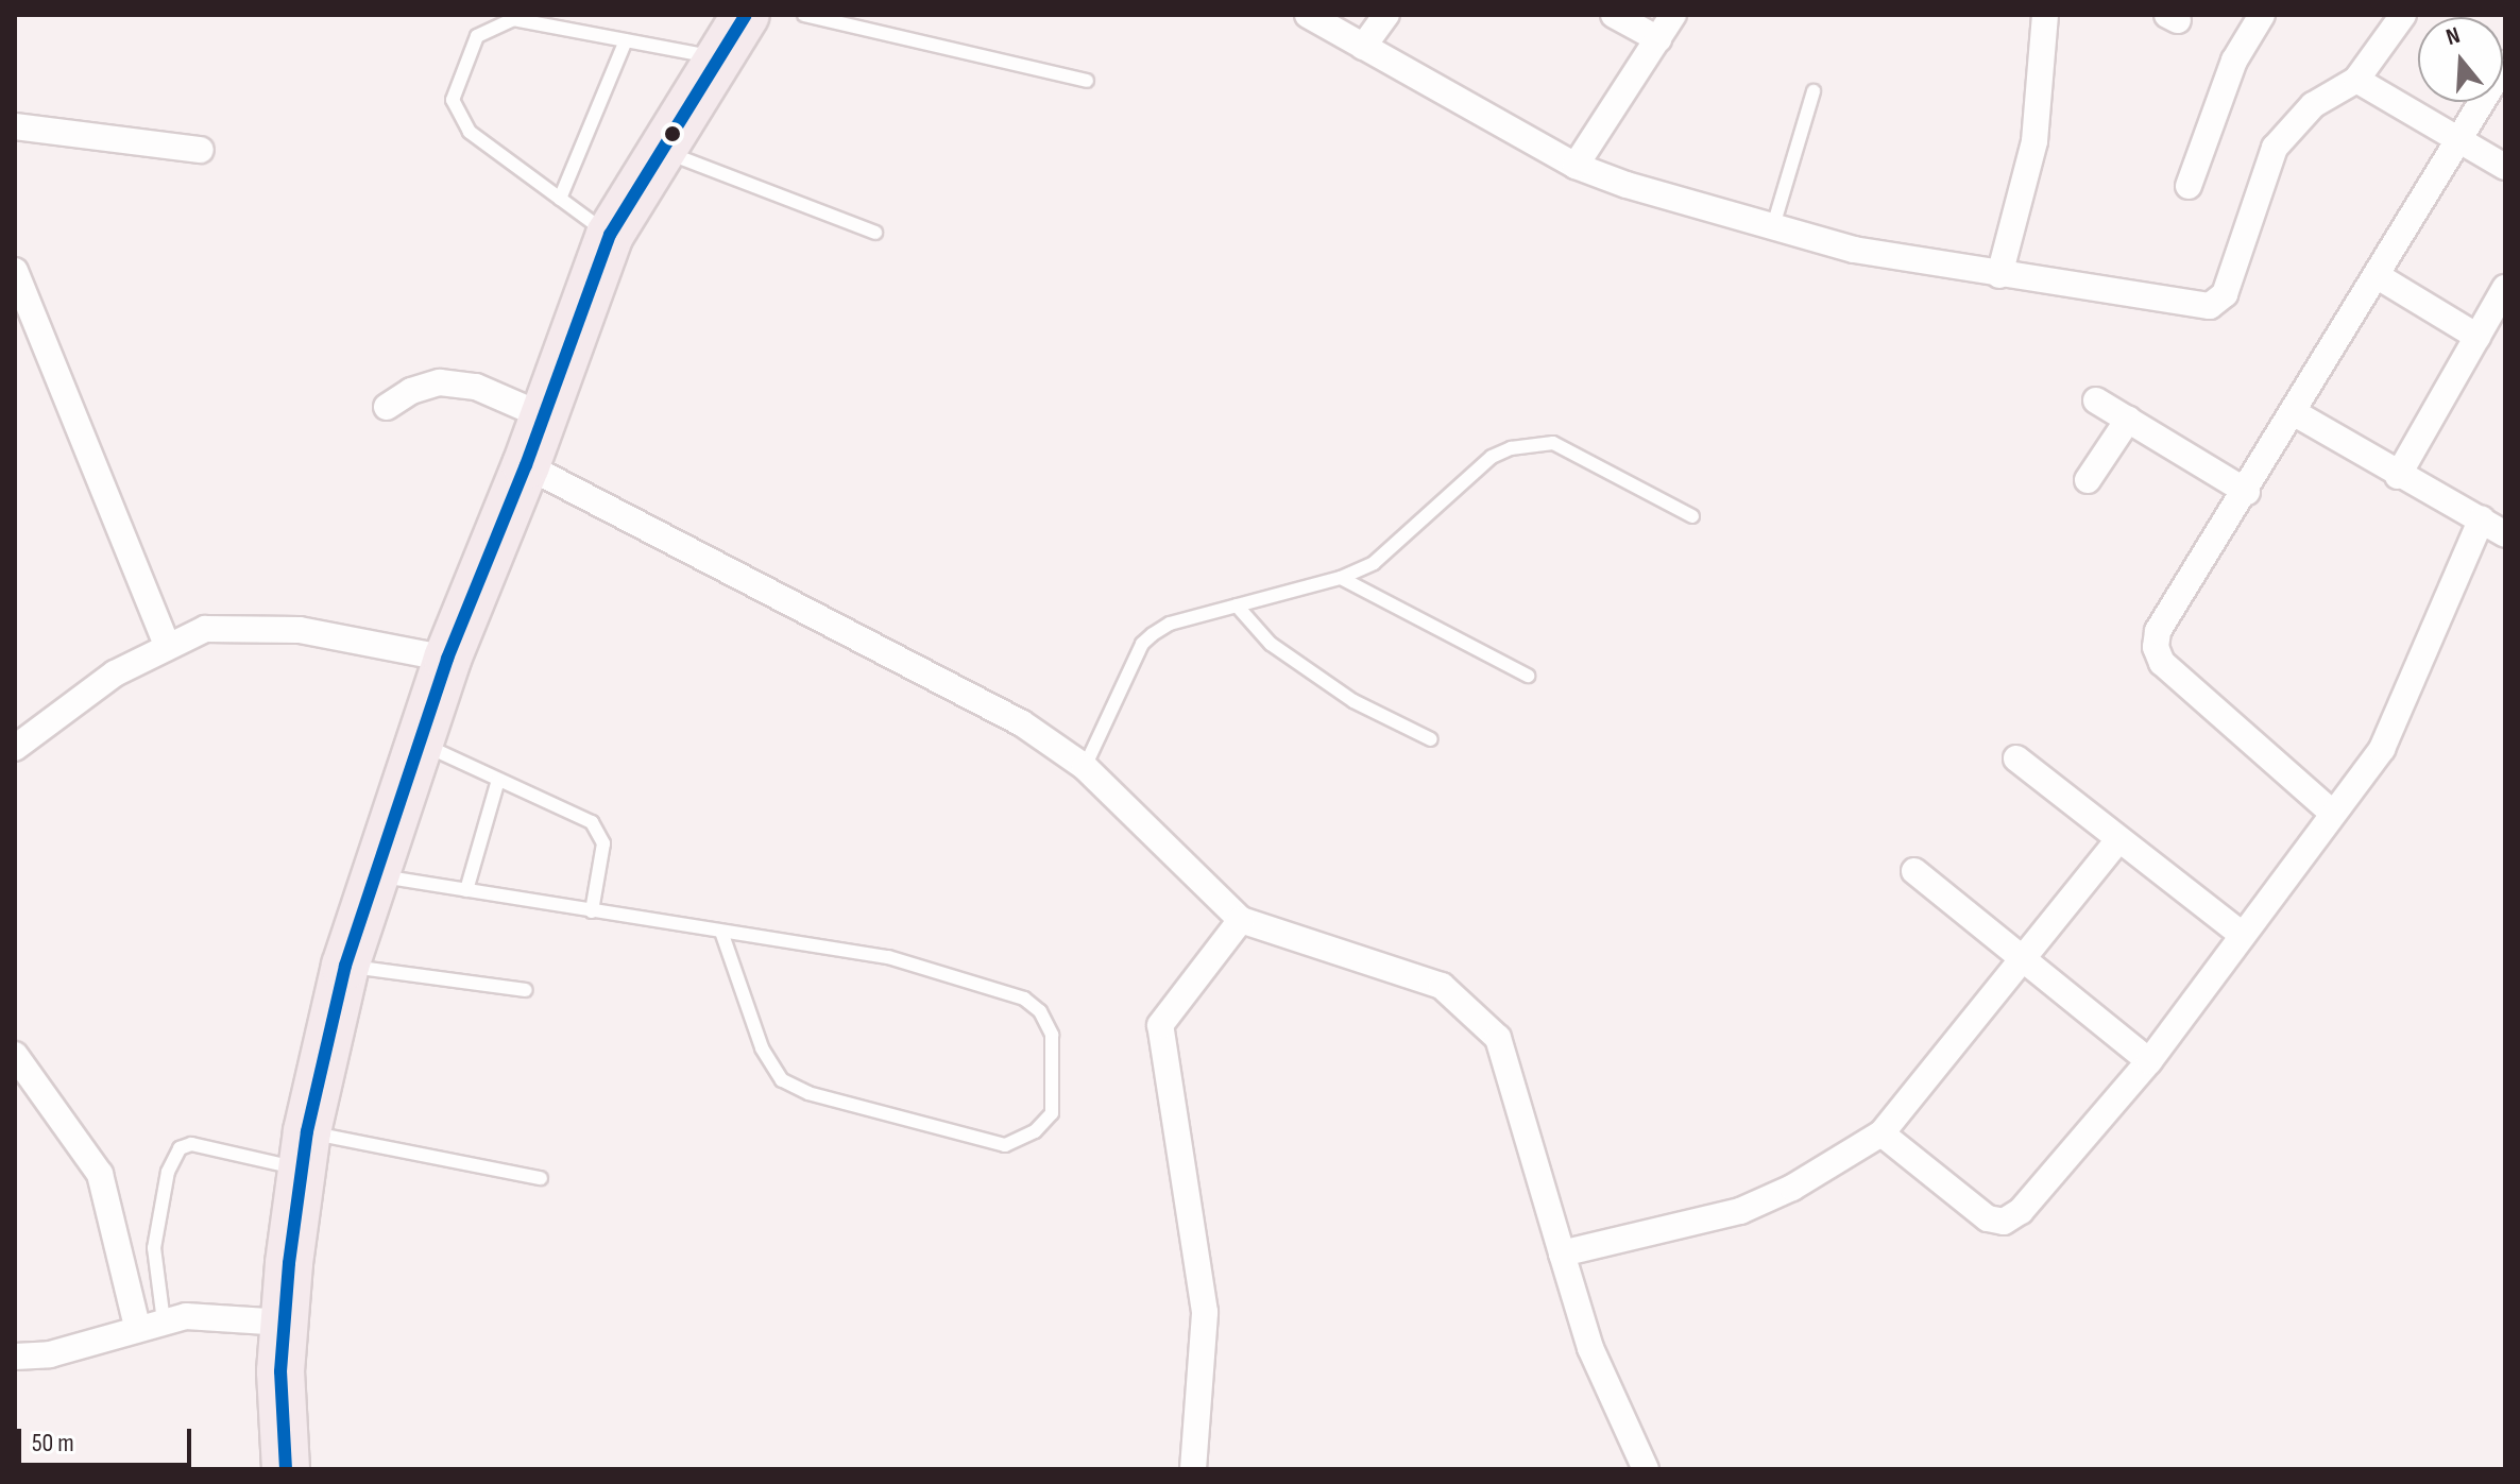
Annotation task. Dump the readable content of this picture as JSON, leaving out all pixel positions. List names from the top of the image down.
{
  "scale_bar": "50 m",
  "north": "top"
}
